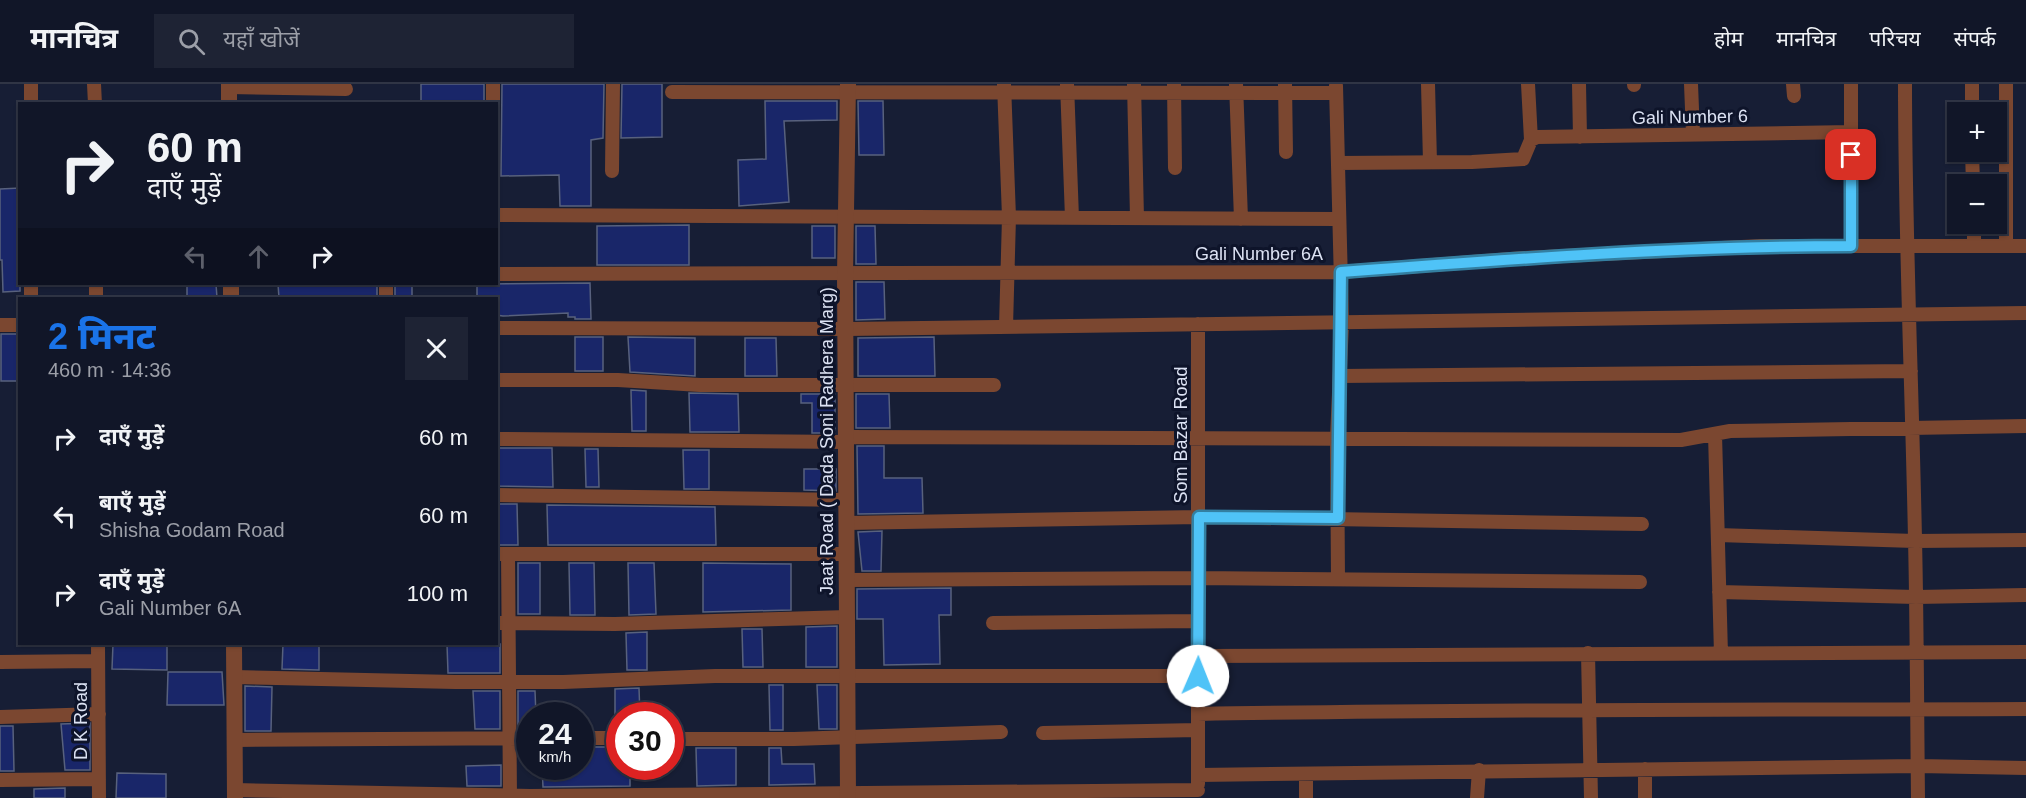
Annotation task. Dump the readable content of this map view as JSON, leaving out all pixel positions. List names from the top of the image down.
{
  "streets": {
    "street": [
      "Gali Number 6",
      "Gali Number 6A",
      "Som Bazar Road",
      "Jaat Road ( Dada Soni Radhera Marg)",
      "D K Road"
    ]
  },
  "crossings": [
    ["Gali Number 6A", "Jaat Road ( Dada Soni Radhera Marg)"]
  ],
  "page": {
    "header": "मानचित्र",
    "search": "यहाँ खोजें",
    "nav": [
      "होम",
      "मानचित्र",
      "परिचय",
      "संपर्क"
    ],
    "map_buttons": ["+", "−"],
    "turn": ["60 m", "दाएँ मुड़ें"],
    "heading": ["2 मिनट", "460 m · 14:36"],
    "list": [
      {
        "name": "दाएँ मुड़ें",
        "value": "60 m"
      },
      {
        "name": "बाएँ मुड़ें",
        "note": "Shisha Godam Road",
        "value": "60 m"
      },
      {
        "name": "दाएँ मुड़ें",
        "note": "Gali Number 6A",
        "value": "100 m"
      }
    ],
    "speed": "24 km/h",
    "limit": "30"
  }
}
